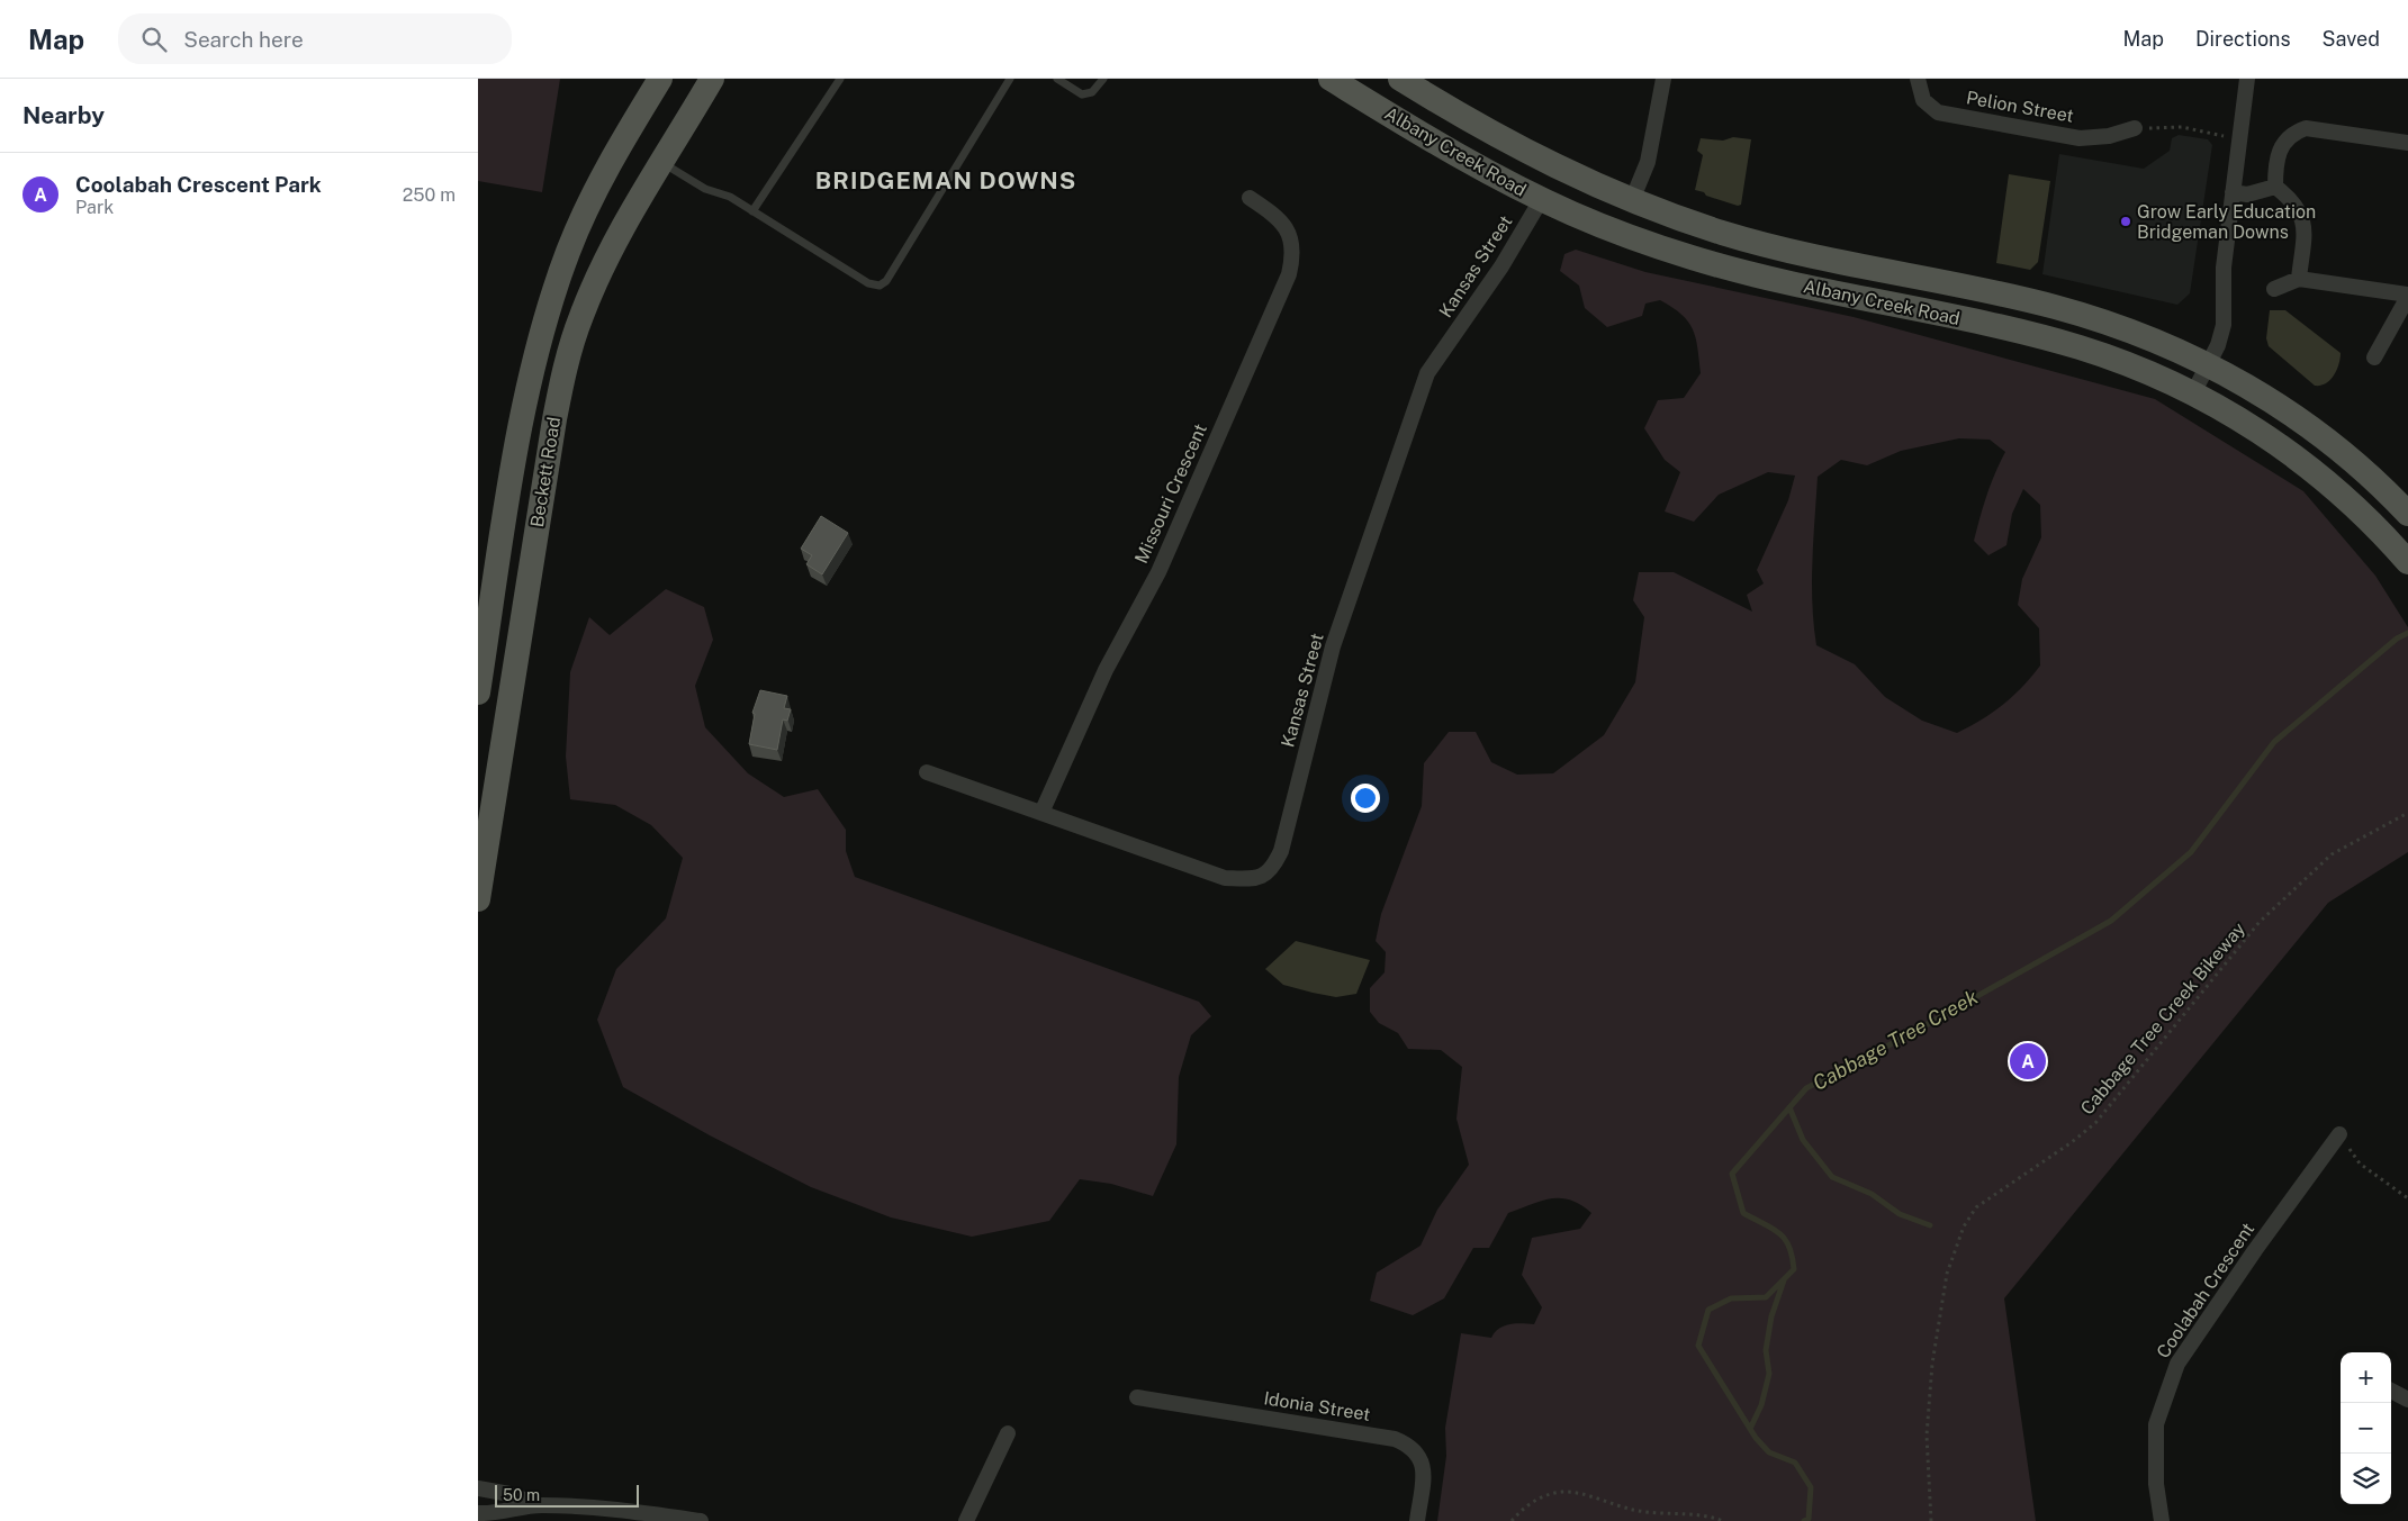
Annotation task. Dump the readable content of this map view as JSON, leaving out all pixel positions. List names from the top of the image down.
{
  "streets": {
    "main road": ["Albany Creek Road", "Beckett Road"],
    "street": [
      "Pelion Street",
      "Kansas Street",
      "Missouri Crescent",
      "Coolabah Crescent",
      "Idonia Street"
    ],
    "path": ["Cabbage Tree Creek Bikeway"]
  },
  "crossings": [
    ["Albany Creek Road", "Kansas Street"],
    ["Kansas Street", "Missouri Crescent"]
  ],
  "districts": ["BRIDGEMAN DOWNS"],
  "water": ["Cabbage Tree Creek"],
  "places": ["Grow Early Education Bridgeman Downs"],
  "scale_bar": "50 m",
  "page": {
    "header": "Map",
    "search": "Search here",
    "nav": ["Map", "Directions", "Saved"],
    "heading": "Nearby",
    "list": [
      {
        "mark": "A",
        "name": "Coolabah Crescent Park",
        "note": "Park",
        "value": "250 m"
      }
    ],
    "pins": "A",
    "map_buttons": ["+", "−"],
    "scale": "50 m"
  }
}
